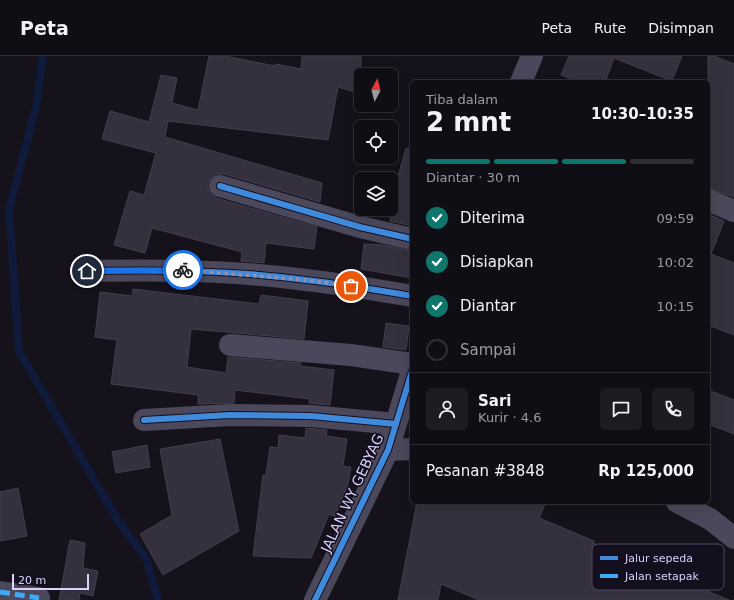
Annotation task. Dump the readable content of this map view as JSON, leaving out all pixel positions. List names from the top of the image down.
{
  "streets": {
    "street": ["JALAN WY GEBYAG"]
  },
  "legend": ["Jalur sepeda", "Jalan setapak"],
  "scale_bar": "20 m",
  "north": "top",
  "page": {
    "header": "Peta",
    "nav": ["Peta", "Rute", "Disimpan"],
    "heading": ["2 mnt", "Tiba dalam", "10:30–10:35"],
    "panel": [
      "Sari",
      "Kurir · 4.6",
      "Pesanan #3848",
      "Rp 125,000"
    ],
    "bar": "Diantar · 30 m",
    "list": [
      ["Diterima", "09:59"],
      ["Disiapkan", "10:02"],
      ["Diantar", "10:15"],
      "Sampai"
    ],
    "scale": "20 m"
  }
}
